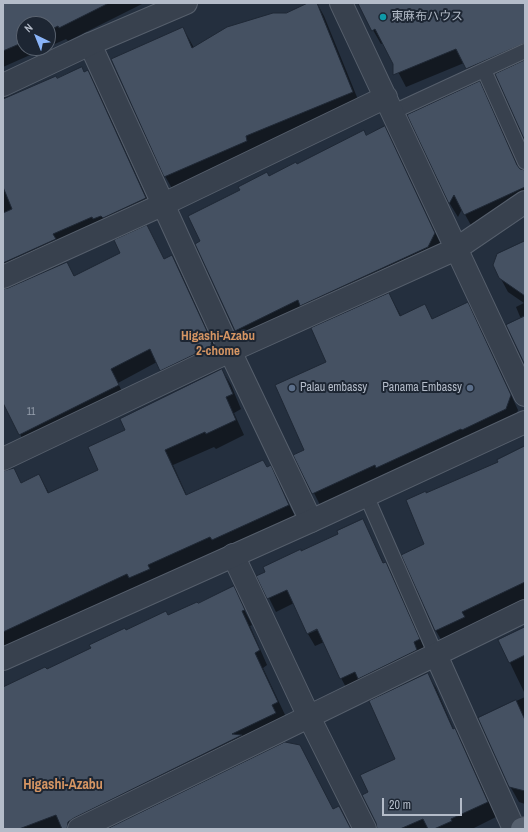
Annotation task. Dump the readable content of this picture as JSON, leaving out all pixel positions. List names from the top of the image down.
{
  "districts": ["Higashi-Azabu 2-chome", "Higashi-Azabu"],
  "places": ["東麻布ハウス", "Palau embassy", "Panama Embassy"],
  "house_numbers": ["11"],
  "scale_bar": "20 m",
  "north": "top left"
}
